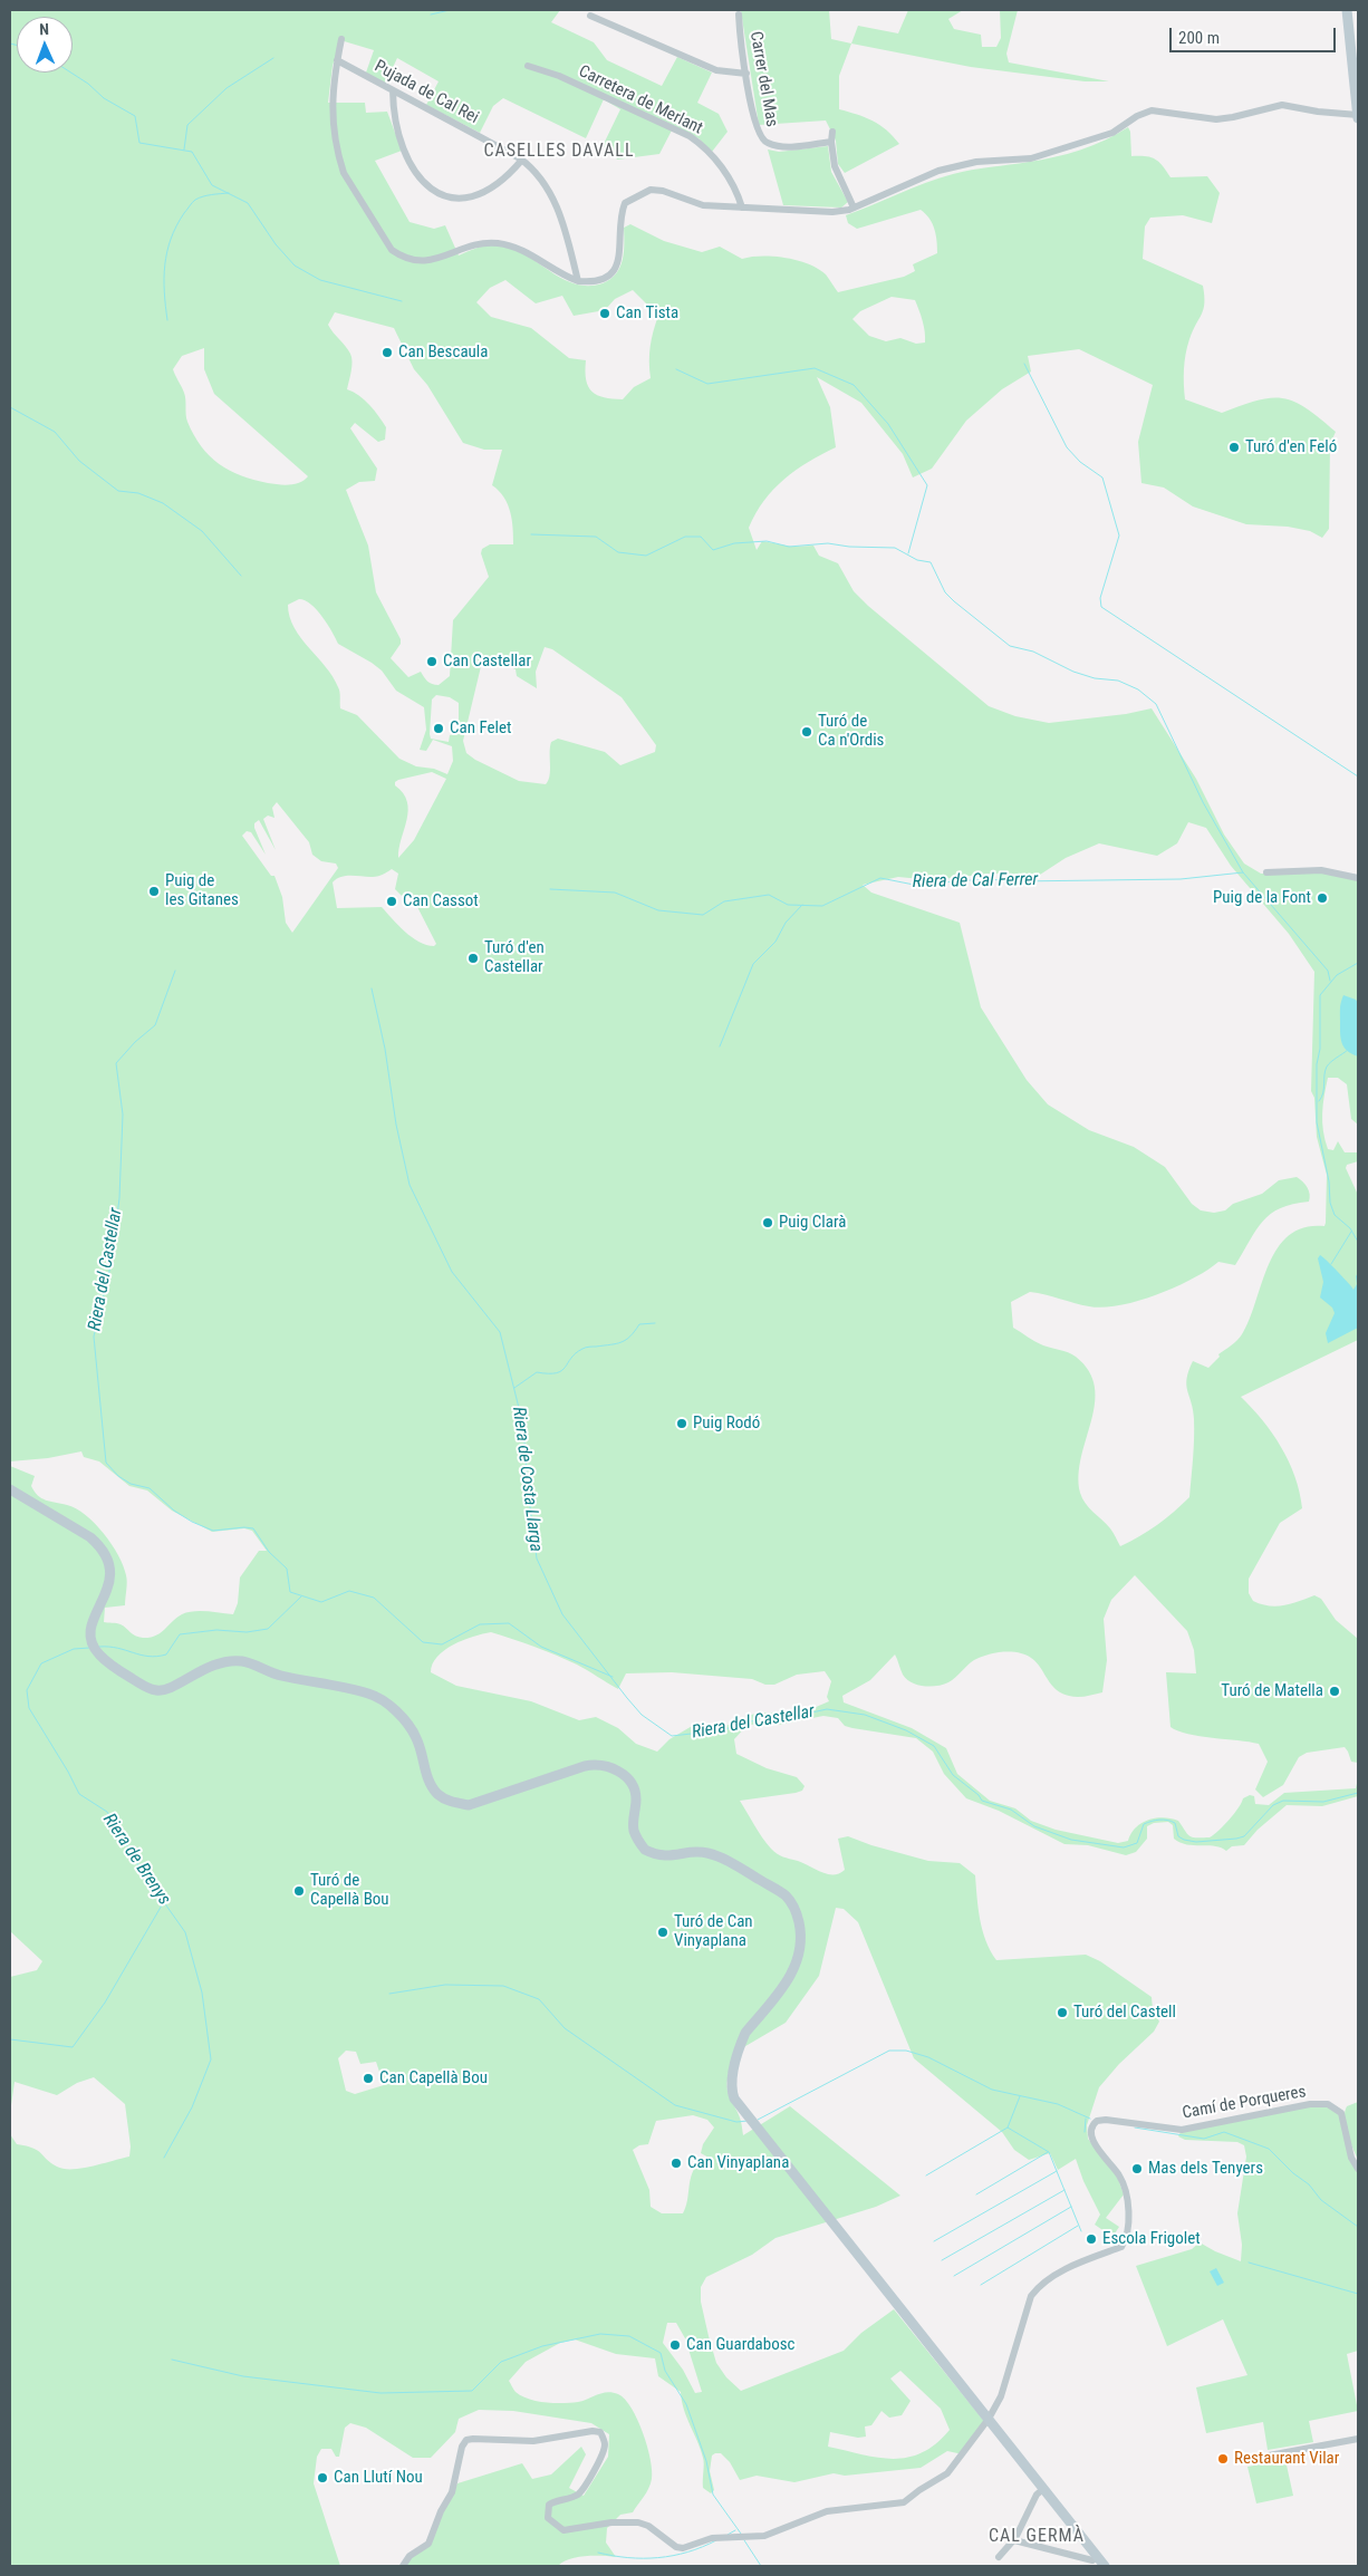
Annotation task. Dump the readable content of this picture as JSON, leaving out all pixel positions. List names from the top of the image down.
{
  "streets": {
    "street": [
      "Carrer del Mas",
      "Pujada de Cal Rei",
      "Carretera de Merlant",
      "Camí de Porqueres"
    ]
  },
  "districts": ["CASELLES DAVALL", "CAL GERMÀ"],
  "water": [
    "Riera de Cal Ferrer",
    "Riera del Castellar",
    "Riera de Costa Llarga",
    "Riera de Brenys"
  ],
  "places": [
    "Can Tista",
    "Can Bescaula",
    "Turó d'en Feló",
    "Can Castellar",
    "Can Felet",
    "Turó de Ca n'Ordis",
    "Puig de les Gitanes",
    "Puig de la Font",
    "Can Cassot",
    "Turó d'en Castellar",
    "Puig Clarà",
    "Puig Rodó",
    "Turó de Matella",
    "Turó de Capellà Bou",
    "Turó de Can Vinyaplana",
    "Turó del Castell",
    "Can Capellà Bou",
    "Can Vinyaplana",
    "Mas dels Tenyers",
    "Escola Frigolet",
    "Can Guardabosc",
    "Restaurant Vilar",
    "Can Llutí Nou"
  ],
  "scale_bar": "200 m",
  "north": "top"
}
